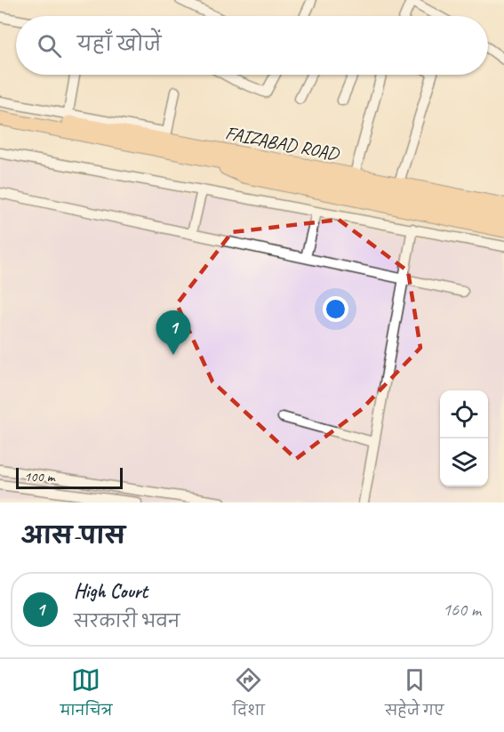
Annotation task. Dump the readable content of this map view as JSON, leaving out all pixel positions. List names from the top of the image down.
{
  "streets": {
    "highway": ["FAIZABAD ROAD"]
  },
  "scale_bar": "100 m",
  "page": {
    "search": "यहाँ खोजें",
    "pins": "1",
    "scale": "100 m",
    "heading": "आस-पास",
    "list": [
      {
        "mark": "1",
        "name": "High Court",
        "note": "सरकारी भवन",
        "value": "160 m"
      }
    ],
    "nav": ["मानचित्र", "दिशा", "सहेजे गए"]
  }
}
